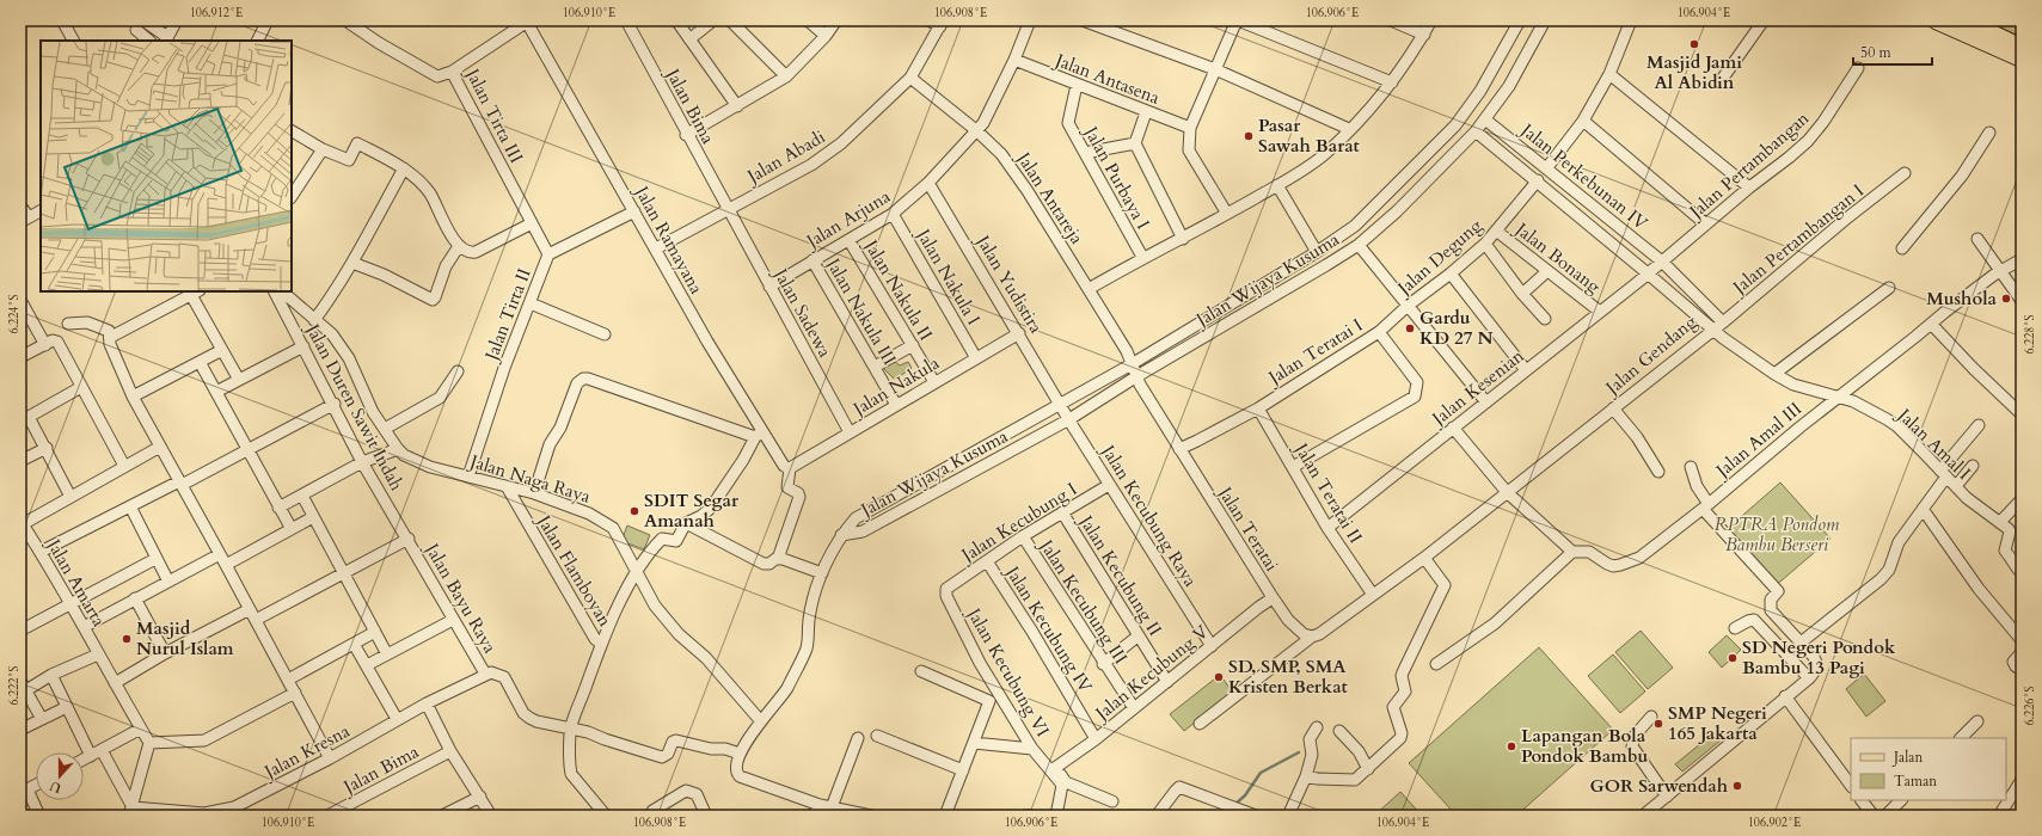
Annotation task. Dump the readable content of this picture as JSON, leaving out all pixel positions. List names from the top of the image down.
{
  "streets": {
    "street": [
      "Jalan Antasena",
      "Jalan Bima",
      "Jalan Tirta III",
      "Jalan Abadi",
      "Jalan Pertambangan",
      "Jalan Perkebunan IV",
      "Jalan Purbaya I",
      "Jalan Antareja",
      "Jalan Arjuna",
      "Jalan Pertambangan I",
      "Jalan Ramayana",
      "Jalan Degung",
      "Jalan Bonang",
      "Jalan Nakula I",
      "Jalan Wijaya Kusuma",
      "Jalan Yudistira",
      "Jalan Nakula II",
      "Jalan Nakula III",
      "Jalan Sadewa",
      "Jalan Tirta II",
      "Jalan Teratai I",
      "Jalan Gendang",
      "Jalan Nakula",
      "Jalan Kesenian",
      "Jalan Duren Sawit Indah",
      "Jalan Amal III",
      "Jalan Amal I",
      "Jalan Naga Raya",
      "Jalan Teratai II",
      "Jalan Kecubung Raya",
      "Jalan Kecubung I",
      "Jalan Teratai",
      "Jalan Flamboyan",
      "Jalan Kecubung II",
      "Jalan Amarta",
      "Jalan Bayu Raya",
      "Jalan Kecubung III",
      "Jalan Kecubung IV",
      "Jalan Kecubung VI",
      "Jalan Kecubung V",
      "Jalan Kresna"
    ]
  },
  "crossings": [
    ["Jalan Antasena", "Jalan Purbaya I"],
    ["Jalan Antasena", "Jalan Arjuna"],
    ["Jalan Bima", "Jalan Abadi"],
    ["Jalan Bima", "Jalan Sadewa"],
    ["Jalan Tirta III", "Jalan Ramayana"],
    ["Jalan Tirta III", "Jalan Tirta II"],
    ["Jalan Abadi", "Jalan Antareja"],
    ["Jalan Abadi", "Jalan Ramayana"],
    ["Jalan Abadi", "Jalan Sadewa"],
    ["Jalan Pertambangan", "Jalan Perkebunan IV"],
    ["Jalan Pertambangan", "Jalan Gendang"],
    ["Jalan Pertambangan", "Jalan Kesenian"],
    ["Jalan Perkebunan IV", "Jalan Wijaya Kusuma"],
    ["Jalan Perkebunan IV", "Jalan Gendang"],
    ["Jalan Antareja", "Jalan Arjuna"],
    ["Jalan Antareja", "Jalan Wijaya Kusuma"],
    ["Jalan Antareja", "Jalan Teratai"],
    ["Jalan Arjuna", "Jalan Nakula I"],
    ["Jalan Arjuna", "Jalan Yudistira"],
    ["Jalan Arjuna", "Jalan Nakula II"],
    ["Jalan Arjuna", "Jalan Nakula III"],
    ["Jalan Arjuna", "Jalan Sadewa"],
    ["Jalan Pertambangan I", "Jalan Gendang"],
    ["Jalan Pertambangan I", "Jalan Amal I"],
    ["Jalan Ramayana", "Jalan Tirta II"],
    ["Jalan Ramayana", "Jalan Nakula"],
    ["Jalan Degung", "Jalan Bonang"],
    ["Jalan Degung", "Jalan Teratai I"],
    ["Jalan Degung", "Jalan Gendang"],
    ["Jalan Bonang", "Jalan Kesenian"],
    ["Jalan Nakula I", "Jalan Nakula"],
    ["Jalan Wijaya Kusuma", "Jalan Yudistira"],
    ["Jalan Wijaya Kusuma", "Jalan Gendang"],
    ["Jalan Wijaya Kusuma", "Jalan Kecubung Raya"],
    ["Jalan Wijaya Kusuma", "Jalan Teratai"],
    ["Jalan Yudistira", "Jalan Nakula"],
    ["Jalan Yudistira", "Jalan Kecubung Raya"],
    ["Jalan Nakula II", "Jalan Nakula"],
    ["Jalan Nakula III", "Jalan Nakula"],
    ["Jalan Sadewa", "Jalan Nakula"],
    ["Jalan Tirta II", "Jalan Naga Raya"],
    ["Jalan Teratai I", "Jalan Teratai II"],
    ["Jalan Teratai I", "Jalan Teratai"],
    ["Jalan Gendang", "Jalan Kesenian"],
    ["Jalan Gendang", "Jalan Amal I"],
    ["Jalan Gendang", "Jalan Teratai II"],
    ["Jalan Kesenian", "Jalan Teratai II"],
    ["Jalan Duren Sawit Indah", "Jalan Bayu Raya"],
    ["Jalan Amal III", "Jalan Amal I"],
    ["Jalan Naga Raya", "Jalan Flamboyan"],
    ["Jalan Kecubung Raya", "Jalan Kecubung I"],
    ["Jalan Kecubung Raya", "Jalan Kecubung V"],
    ["Jalan Kecubung I", "Jalan Kecubung II"],
    ["Jalan Kecubung I", "Jalan Kecubung III"],
    ["Jalan Kecubung I", "Jalan Kecubung IV"],
    ["Jalan Kecubung I", "Jalan Kecubung VI"],
    ["Jalan Teratai", "Jalan Kecubung V"],
    ["Jalan Kecubung II", "Jalan Kecubung V"],
    ["Jalan Bayu Raya", "Jalan Kresna"],
    ["Jalan Kecubung III", "Jalan Kecubung V"],
    ["Jalan Kecubung IV", "Jalan Kecubung V"],
    ["Jalan Kecubung VI", "Jalan Kecubung V"]
  ],
  "parks": ["RPTRA Pondom Bambu Berseri"],
  "places": [
    "Masjid Jami Al Abidin",
    "Pasar Sawah Barat",
    "Mushola",
    "Gardu KD 27 N",
    "SDIT Segar Amanah",
    "Masjid Nurul Islam",
    "SD Negeri Pondok Bambu 13 Pagi",
    "SD, SMP, SMA Kristen Berkat",
    "SMP Negeri 165 Jakarta",
    "Lapangan Bola Pondok Bambu",
    "GOR Sarwendah"
  ],
  "legend": ["Jalan", "Taman"],
  "scale_bar": "50 m",
  "north": "bottom",
  "coordinates": [
    "106.912°E",
    "106.910°E",
    "106.908°E",
    "106.906°E",
    "106.904°E",
    "6.224°S",
    "6.228°S",
    "6.222°S",
    "6.226°S",
    "106.902°E"
  ]
}
